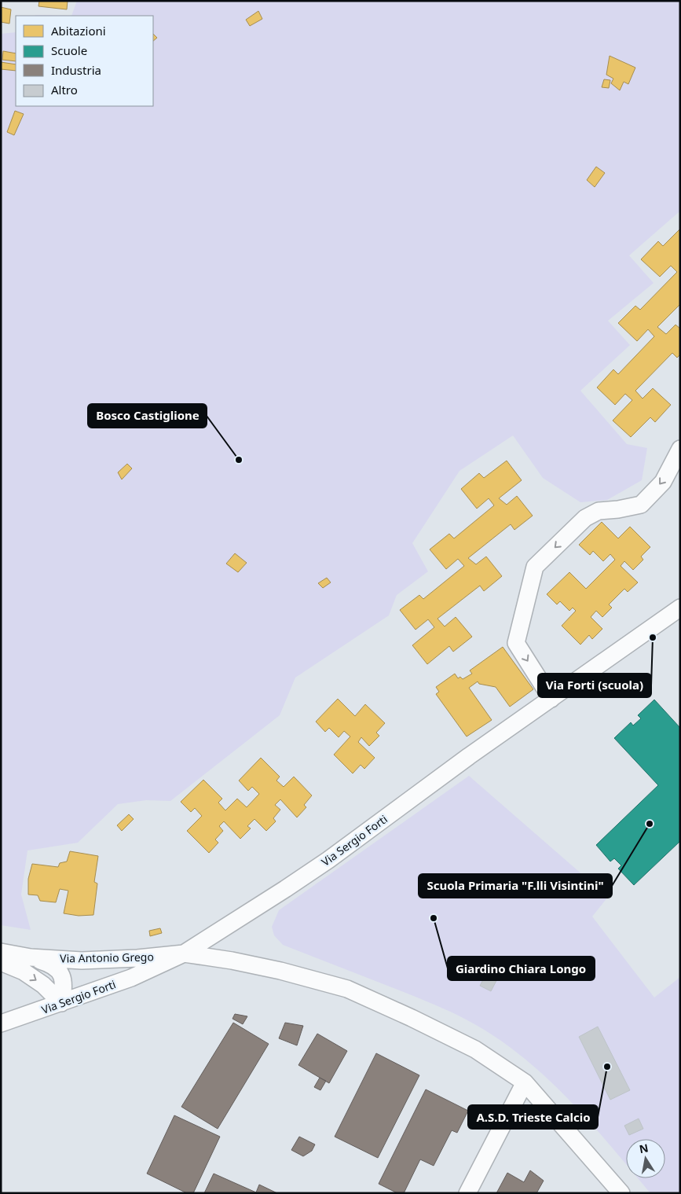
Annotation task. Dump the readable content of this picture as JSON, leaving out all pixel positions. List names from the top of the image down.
{
  "streets": {
    "street": ["Via Sergio Forti", "Via Antonio Grego"]
  },
  "crossings": [
    ["Via Sergio Forti", "Via Antonio Grego"]
  ],
  "places": [
    "Bosco Castiglione",
    "Via Forti (scuola)",
    "Scuola Primaria \"F.lli Visintini\"",
    "Giardino Chiara Longo",
    "A.S.D. Trieste Calcio"
  ],
  "legend": [
    "Abitazioni",
    "Scuole",
    "Industria",
    "Altro"
  ],
  "north": "top"
}
